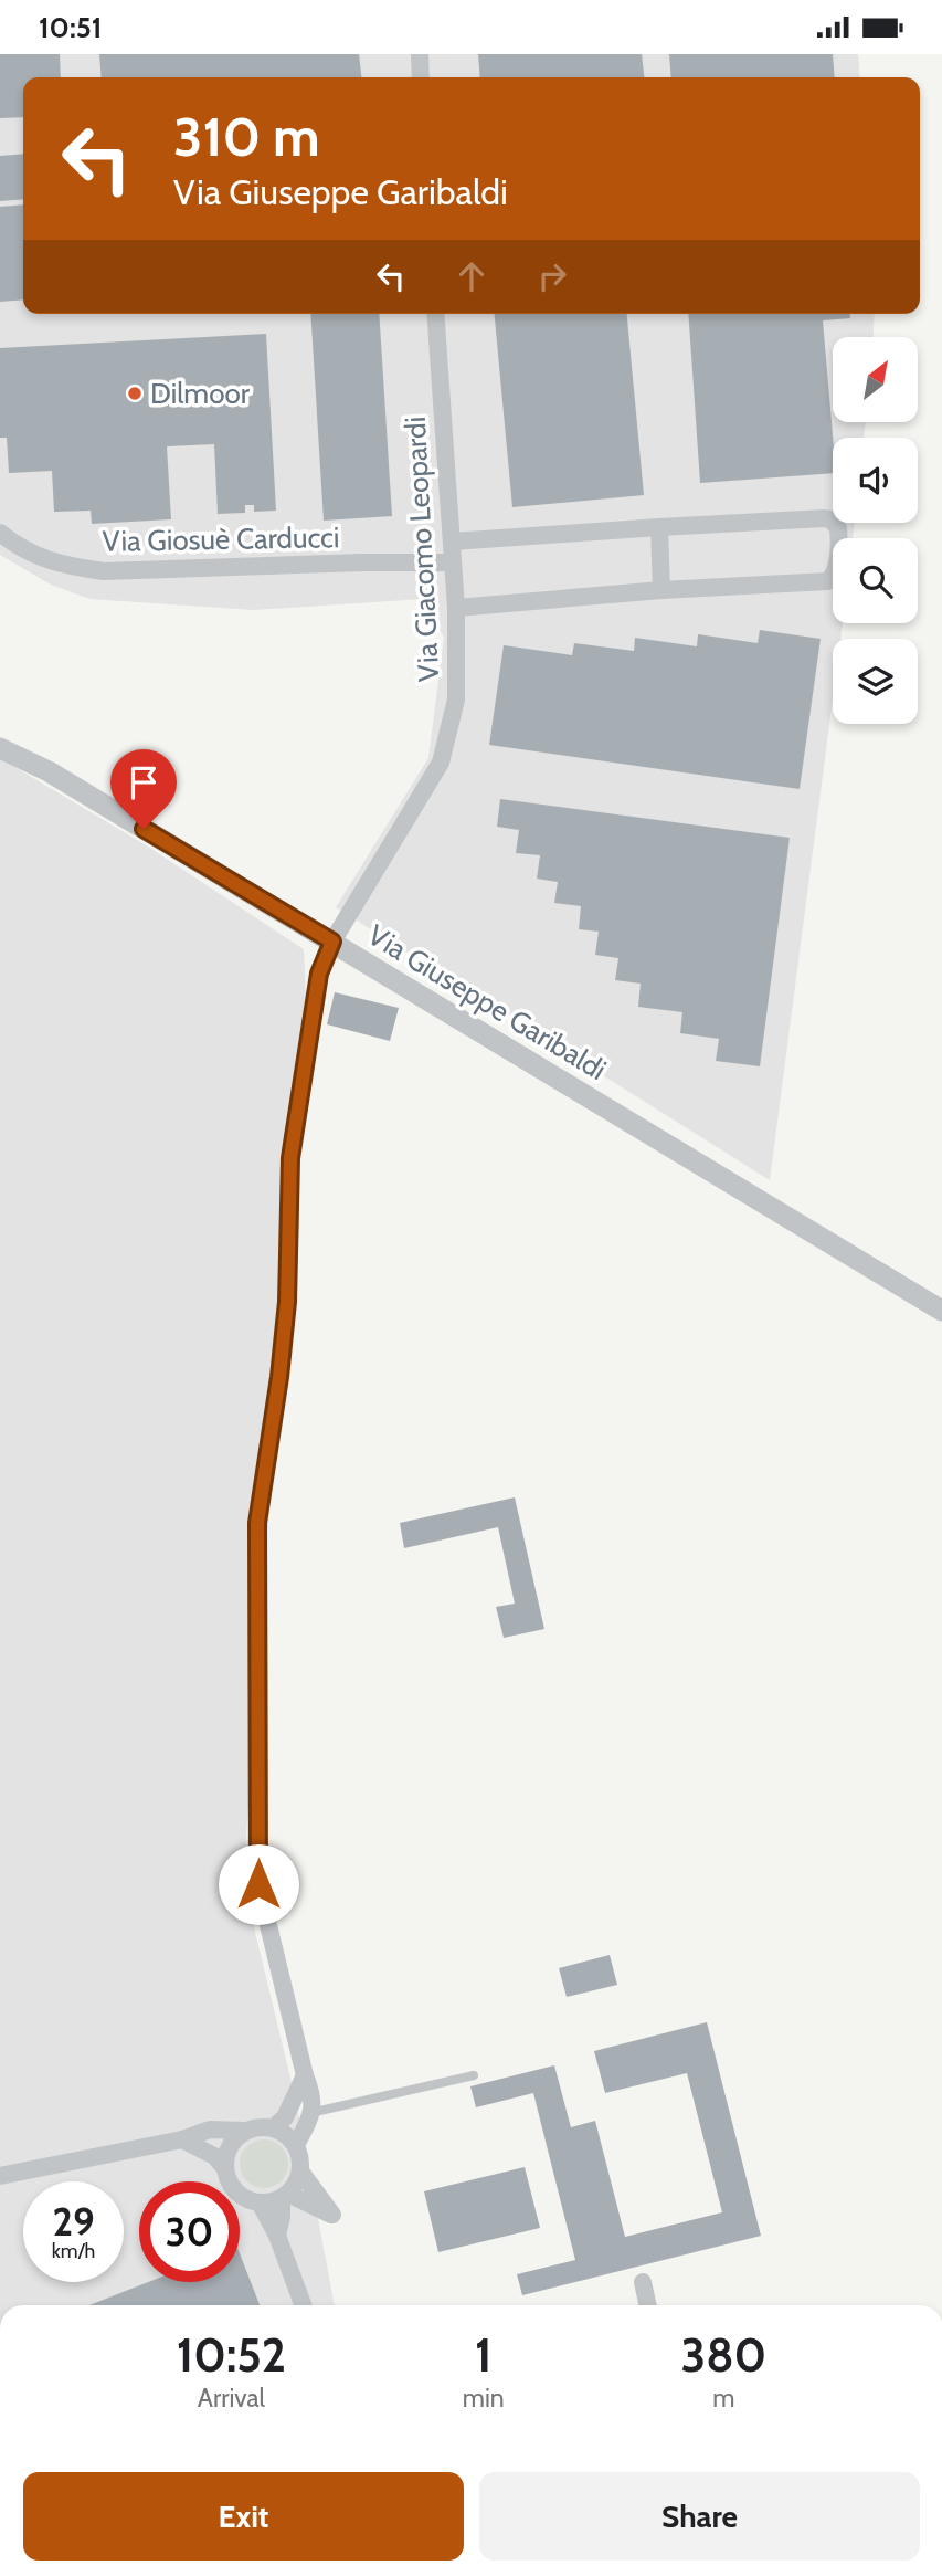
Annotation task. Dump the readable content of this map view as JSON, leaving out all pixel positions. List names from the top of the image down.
{
  "streets": {
    "street": ["Via Giosuè Carducci", "Via Giacomo Leopardi", "Via Giuseppe Garibaldi"]
  },
  "crossings": [
    ["Via Giosuè Carducci", "Via Giacomo Leopardi"],
    ["Via Giacomo Leopardi", "Via Giuseppe Garibaldi"]
  ],
  "places": ["Dilmoor"],
  "north": "top right",
  "page": {
    "status": "10:51",
    "turn": ["310 m", "Via Giuseppe Garibaldi"],
    "speed": "29 km/h",
    "limit": "30",
    "eta": [
      "10:52",
      "Arrival",
      "1",
      "min",
      "380",
      "m"
    ],
    "buttons": ["Exit", "Share"]
  }
}
